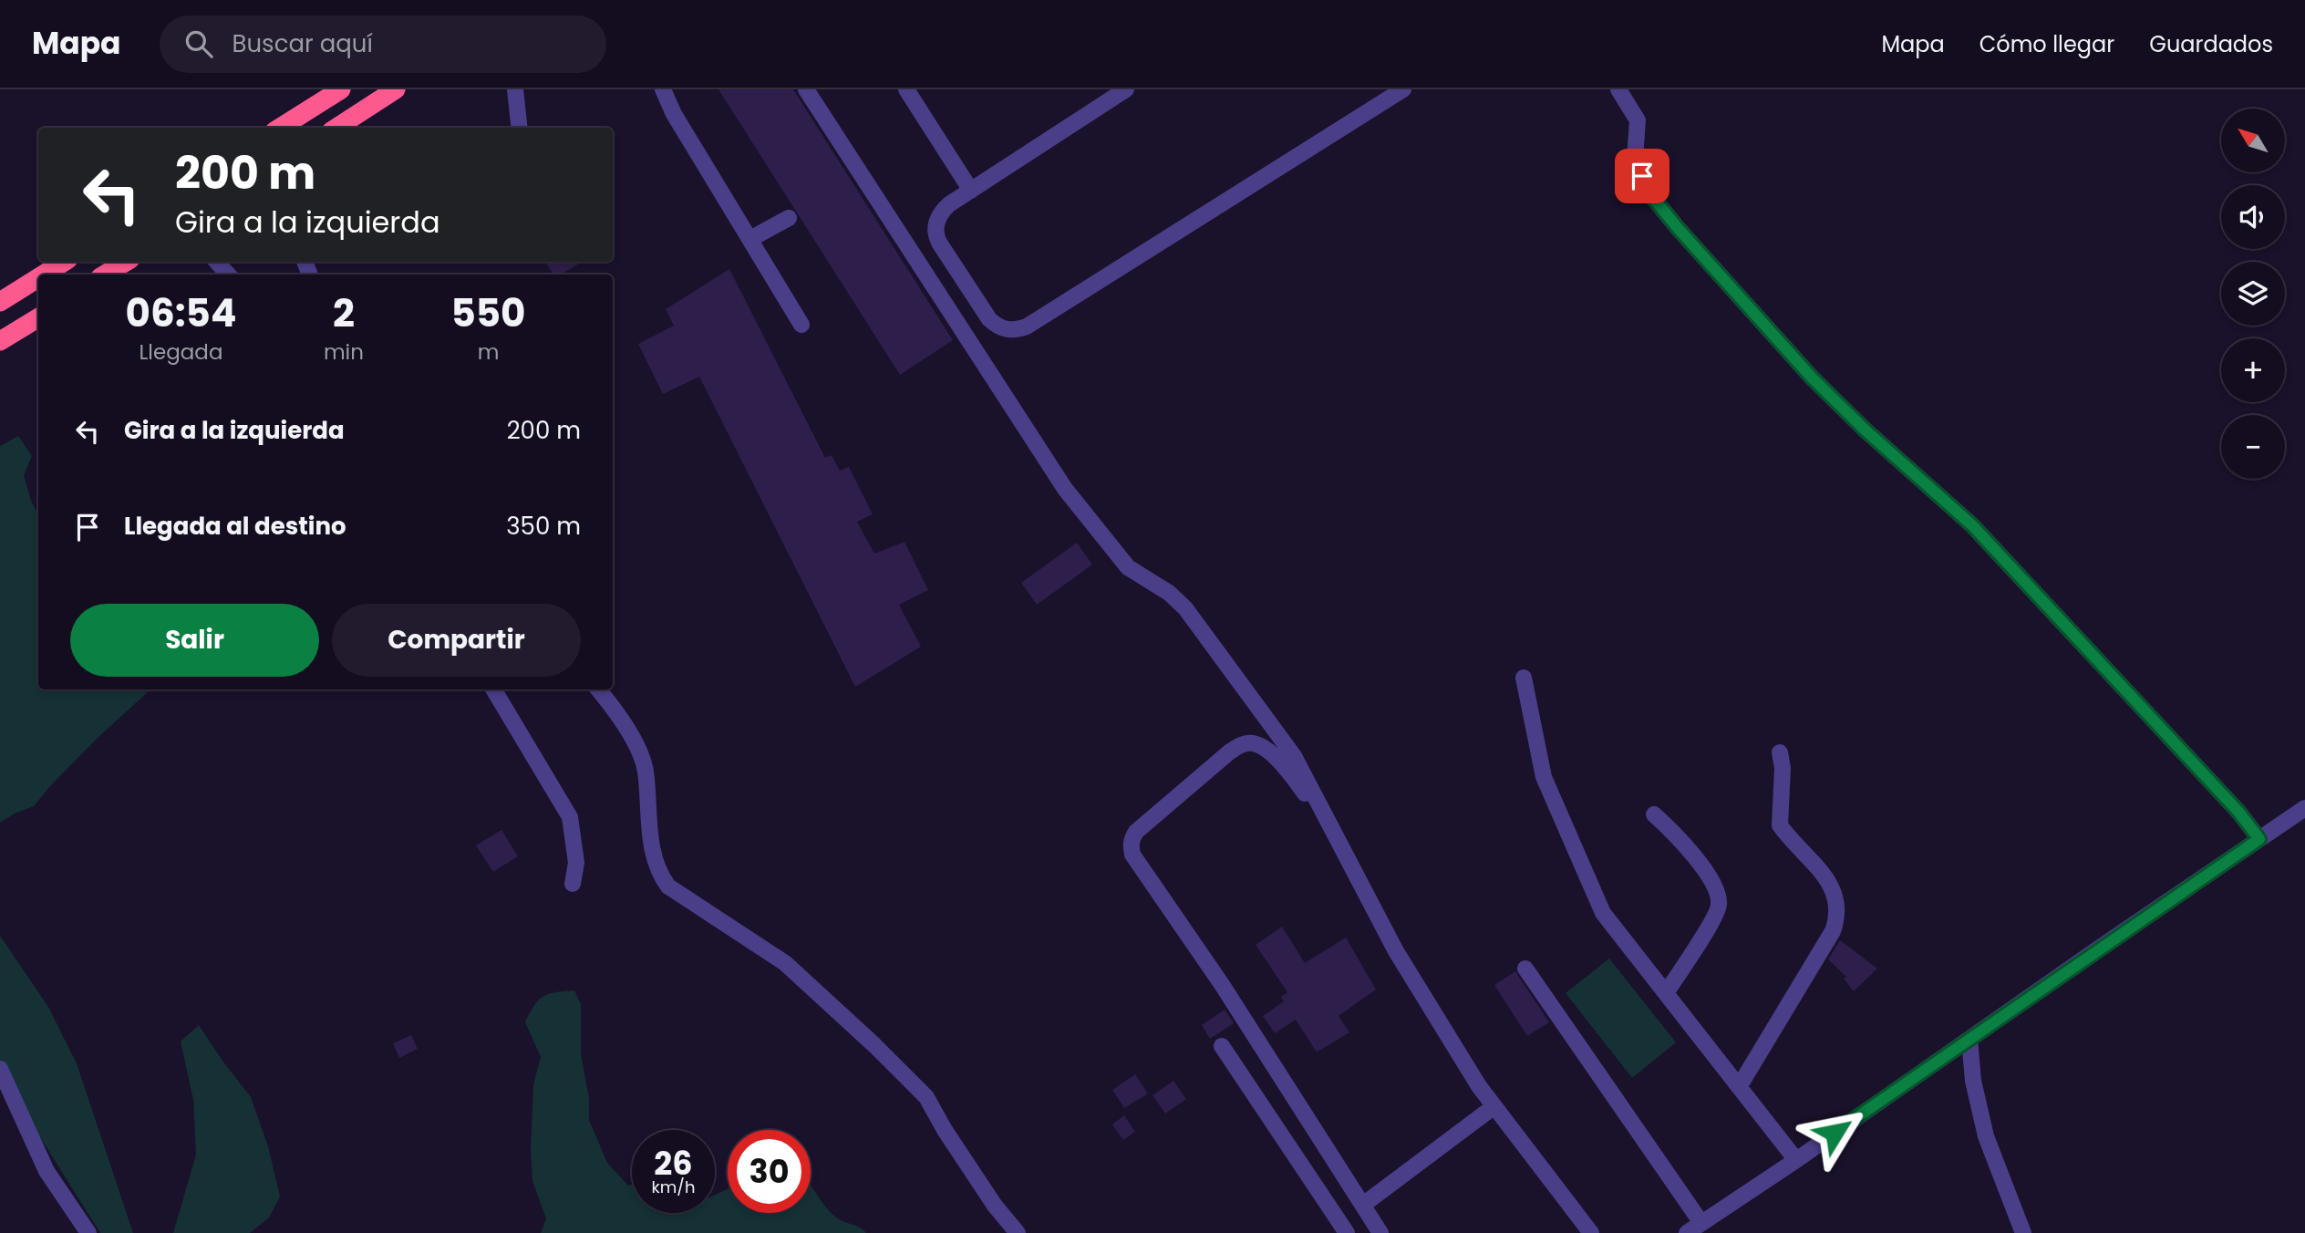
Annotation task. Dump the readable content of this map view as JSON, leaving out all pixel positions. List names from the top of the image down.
{
  "north": "top left",
  "page": {
    "header": "Mapa",
    "search": "Buscar aquí",
    "nav": ["Mapa", "Cómo llegar", "Guardados"],
    "map_buttons": ["+", "−"],
    "turn": ["200 m", "Gira a la izquierda"],
    "eta": [
      "06:54",
      "Llegada",
      "2",
      "min",
      "550",
      "m"
    ],
    "list": [
      {
        "name": "Gira a la izquierda",
        "value": "200 m"
      },
      {
        "name": "Llegada al destino",
        "value": "350 m"
      }
    ],
    "buttons": ["Salir", "Compartir"],
    "speed": "26 km/h",
    "limit": "30"
  }
}
